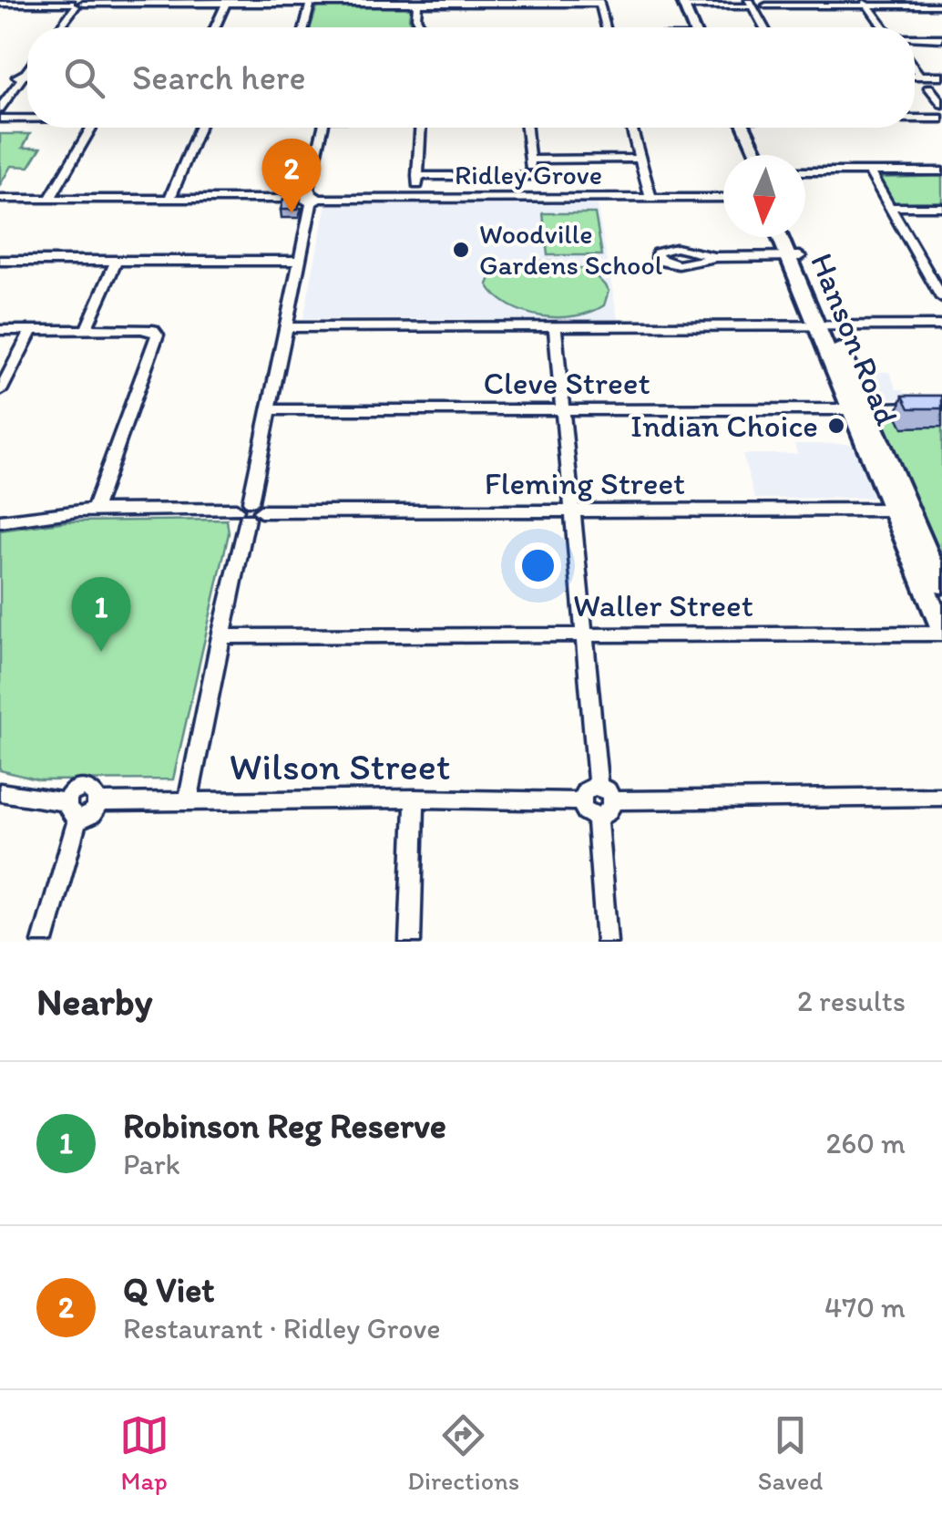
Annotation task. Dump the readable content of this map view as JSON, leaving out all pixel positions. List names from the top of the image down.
{
  "streets": {
    "main road": ["Hanson Road"],
    "street": [
      "Ridley Grove",
      "Cleve Street",
      "Fleming Street",
      "Waller Street",
      "Wilson Street"
    ]
  },
  "crossings": [
    ["Hanson Road", "Cleve Street"],
    ["Hanson Road", "Fleming Street"],
    ["Hanson Road", "Waller Street"]
  ],
  "places": ["Woodville Gardens School", "Indian Choice"],
  "north": "bottom",
  "page": {
    "search": "Search here",
    "pins": ["2", "1"],
    "heading": ["Nearby", "2 results"],
    "list": [
      {
        "mark": "1",
        "name": "Robinson Reg Reserve",
        "note": "Park",
        "value": "260 m"
      },
      {
        "mark": "2",
        "name": "Q Viet",
        "note": "Restaurant · Ridley Grove",
        "value": "470 m"
      }
    ],
    "nav": ["Map", "Directions", "Saved"]
  }
}
